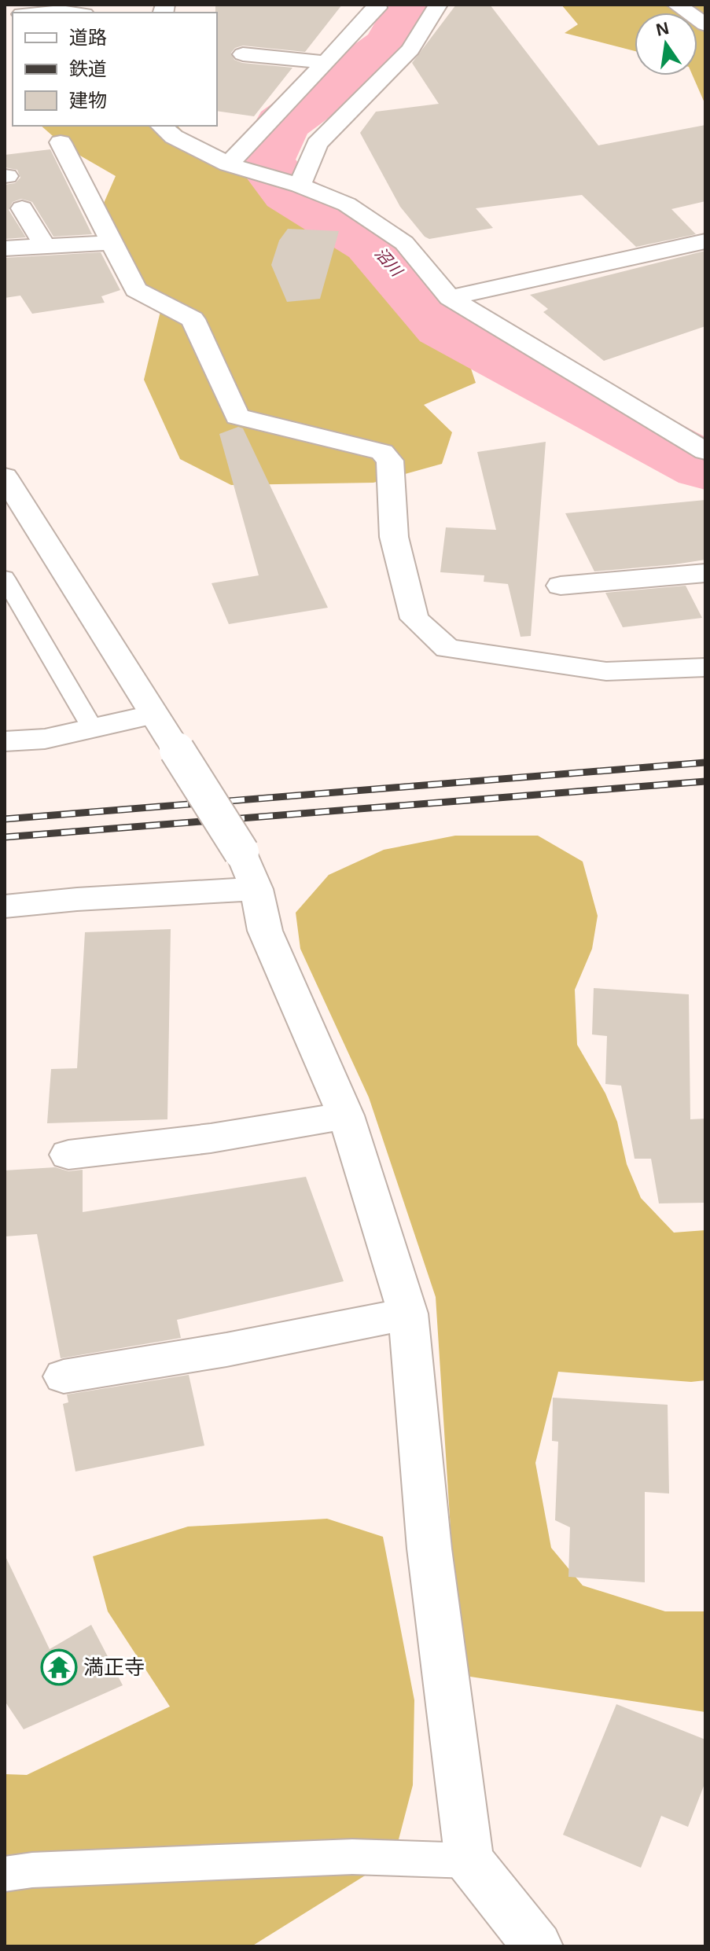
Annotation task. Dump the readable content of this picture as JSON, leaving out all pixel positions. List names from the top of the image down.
{
  "water": ["沼川"],
  "places": {
    "temple": ["満正寺"]
  },
  "legend": ["道路", "鉄道", "建物"],
  "north": "top"
}
